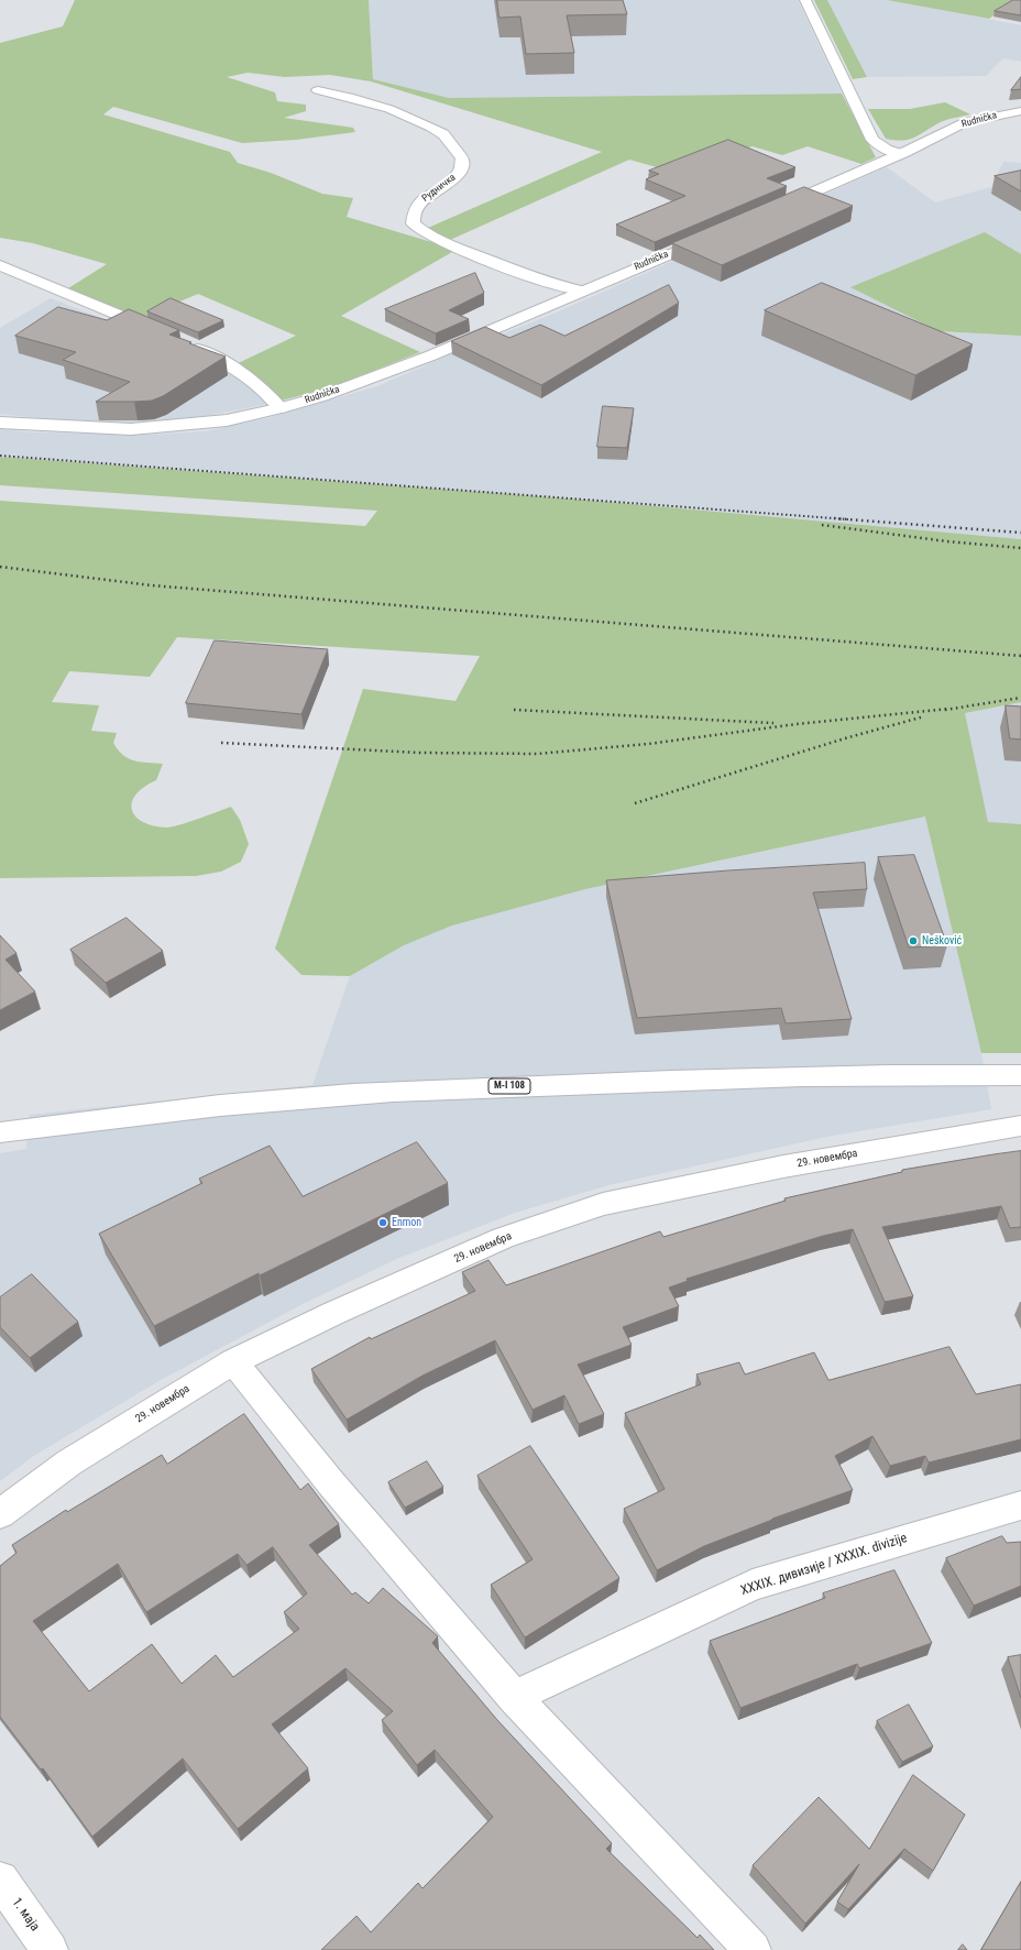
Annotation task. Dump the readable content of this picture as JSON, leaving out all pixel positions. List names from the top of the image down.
{
  "streets": {
    "street": [
      "Rudnička",
      "Рудничка",
      "M-I 108",
      "29. новембра",
      "XXXIX. дивизије / XXXIX. divizije",
      "1. маја"
    ]
  },
  "crossings": [
    ["Rudnička", "Рудничка"]
  ],
  "places": ["Nešković", "Enmon"]
}
